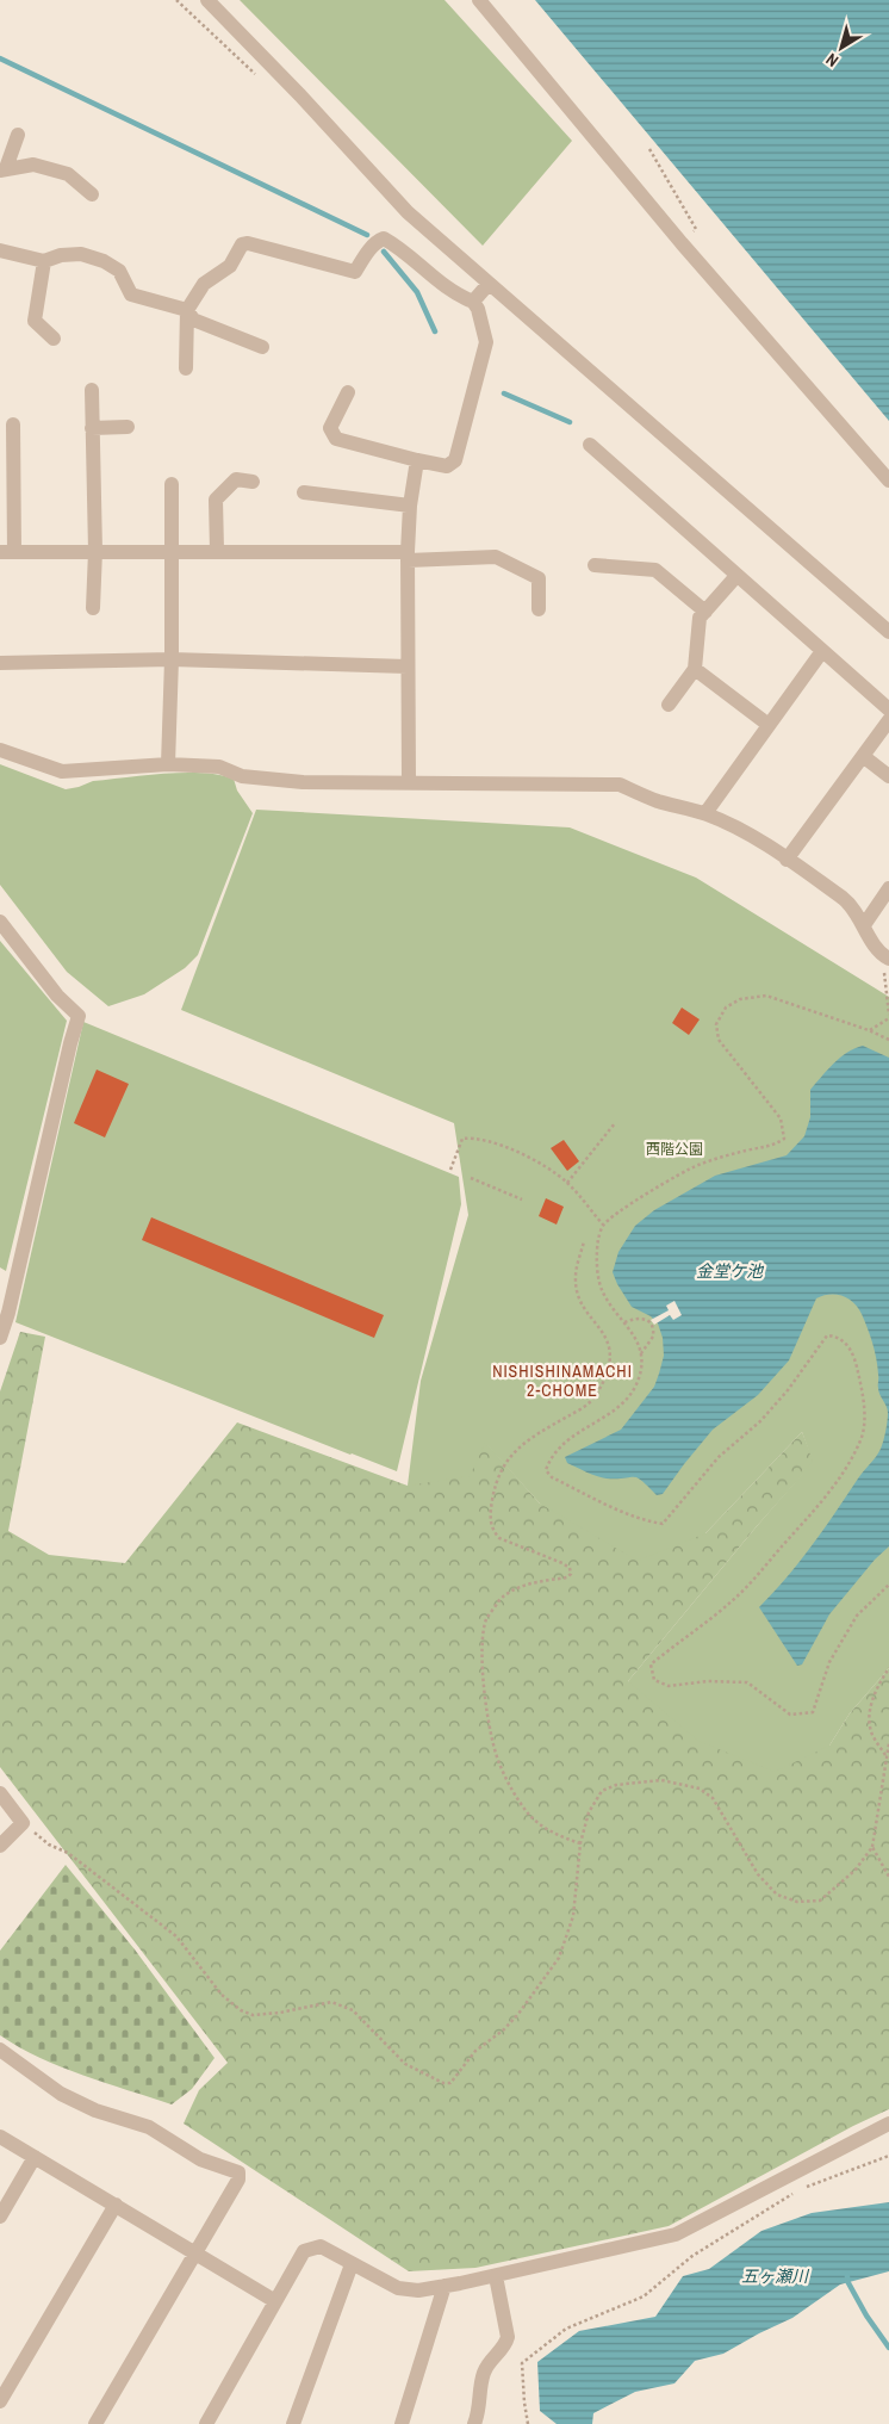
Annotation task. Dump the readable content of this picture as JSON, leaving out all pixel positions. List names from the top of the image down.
{
  "districts": ["NISHISHINAMACHI 2-CHOME"],
  "water": ["金堂ケ池", "五ヶ瀬川"],
  "parks": ["西階公園"],
  "north": "bottom left"
}
